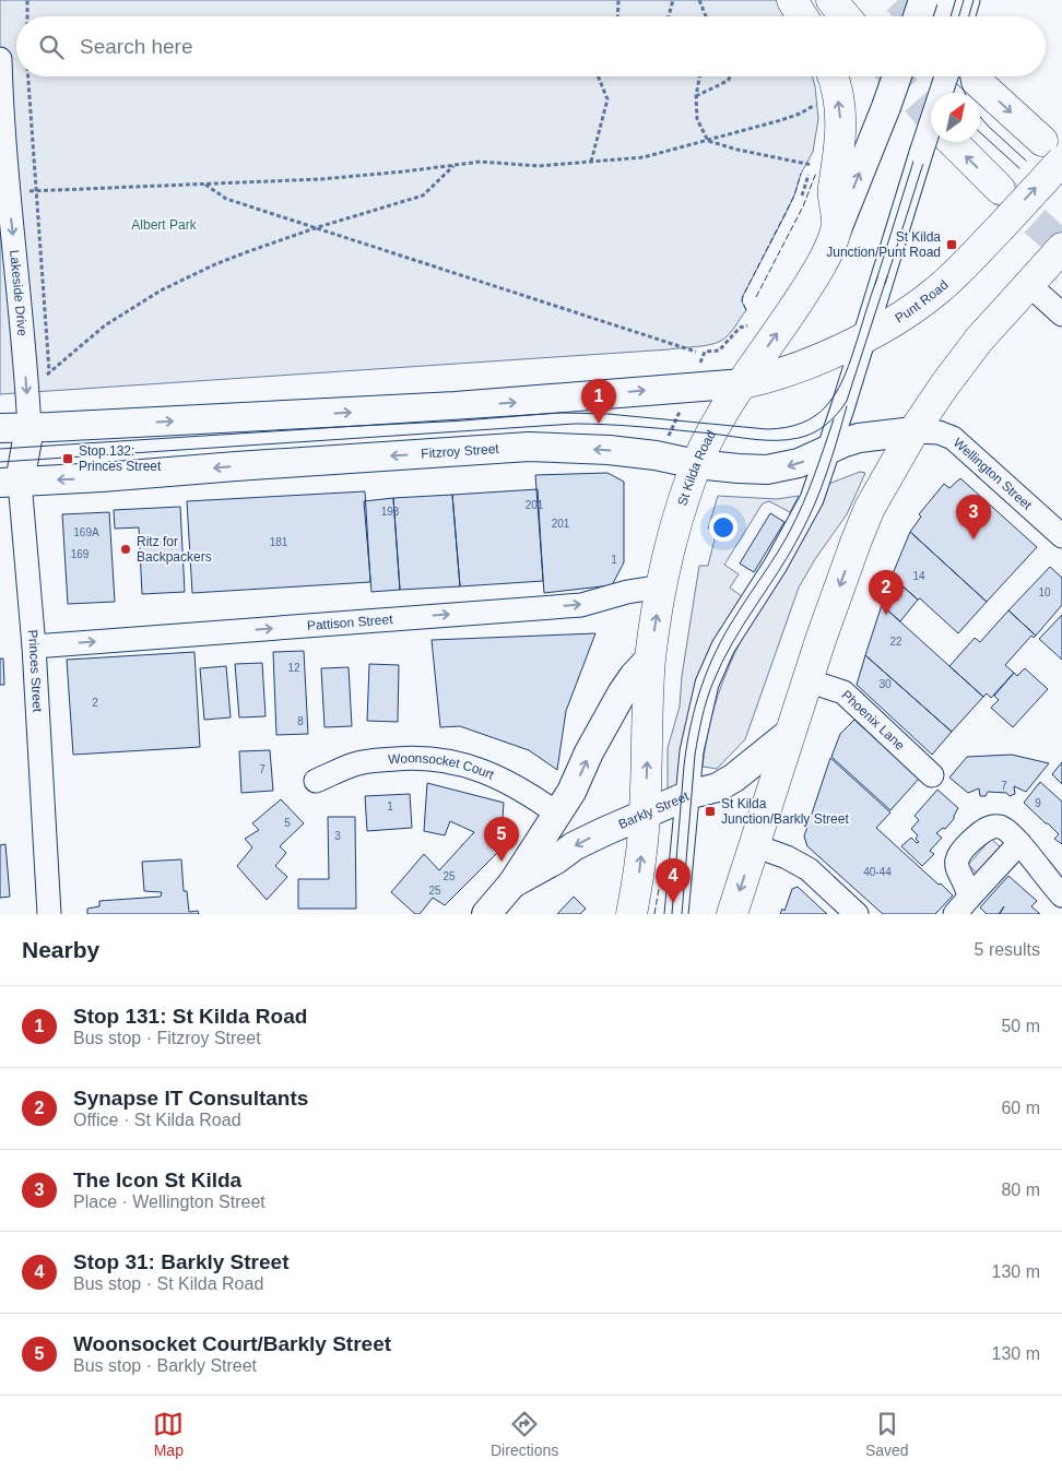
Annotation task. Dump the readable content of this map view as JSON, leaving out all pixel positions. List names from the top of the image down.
{
  "streets": {
    "highway": ["Punt Road", "St Kilda Road"],
    "main road": ["Fitzroy Street", "Princes Street", "Barkly Street"],
    "street": [
      "Lakeside Drive",
      "Wellington Street",
      "Pattison Street",
      "Phoenix Lane",
      "Woonsocket Court"
    ]
  },
  "crossings": [
    ["Lakeside Drive", "Princes Street"],
    ["Punt Road", "St Kilda Road"],
    ["Fitzroy Street", "St Kilda Road"],
    ["Fitzroy Street", "Wellington Street"],
    ["Fitzroy Street", "Princes Street"],
    ["St Kilda Road", "Pattison Street"],
    ["St Kilda Road", "Barkly Street"],
    ["Pattison Street", "Princes Street"],
    ["Woonsocket Court", "Barkly Street"]
  ],
  "one_way": ["Lakeside Drive", "St Kilda Road", "Pattison Street"],
  "parks": ["Albert Park"],
  "places": {
    "transit": ["St Kilda Junction/Punt Road", "Stop 132: Princes Street", "St Kilda Junction/Barkly Street"],
    "other": ["Ritz for Backpackers"]
  },
  "house_numbers": [
    "201",
    "193",
    "201",
    "169A",
    "181",
    "169",
    "1",
    "14",
    "10",
    "22",
    "12",
    "30",
    "2",
    "8",
    "7",
    "7",
    "9",
    "1",
    "5",
    "3",
    "40-44",
    "25",
    "25"
  ],
  "north": "top right",
  "page": {
    "search": "Search here",
    "pins": [
      "1",
      "3",
      "2",
      "5",
      "4"
    ],
    "heading": ["Nearby", "5 results"],
    "list": [
      {
        "mark": "1",
        "name": "Stop 131: St Kilda Road",
        "note": "Bus stop · Fitzroy Street",
        "value": "50 m"
      },
      {
        "mark": "2",
        "name": "Synapse IT Consultants",
        "note": "Office · St Kilda Road",
        "value": "60 m"
      },
      {
        "mark": "3",
        "name": "The Icon St Kilda",
        "note": "Place · Wellington Street",
        "value": "80 m"
      },
      {
        "mark": "4",
        "name": "Stop 31: Barkly Street",
        "note": "Bus stop · St Kilda Road",
        "value": "130 m"
      },
      {
        "mark": "5",
        "name": "Woonsocket Court/Barkly Street",
        "note": "Bus stop · Barkly Street",
        "value": "130 m"
      }
    ],
    "nav": ["Map", "Directions", "Saved"]
  }
}
